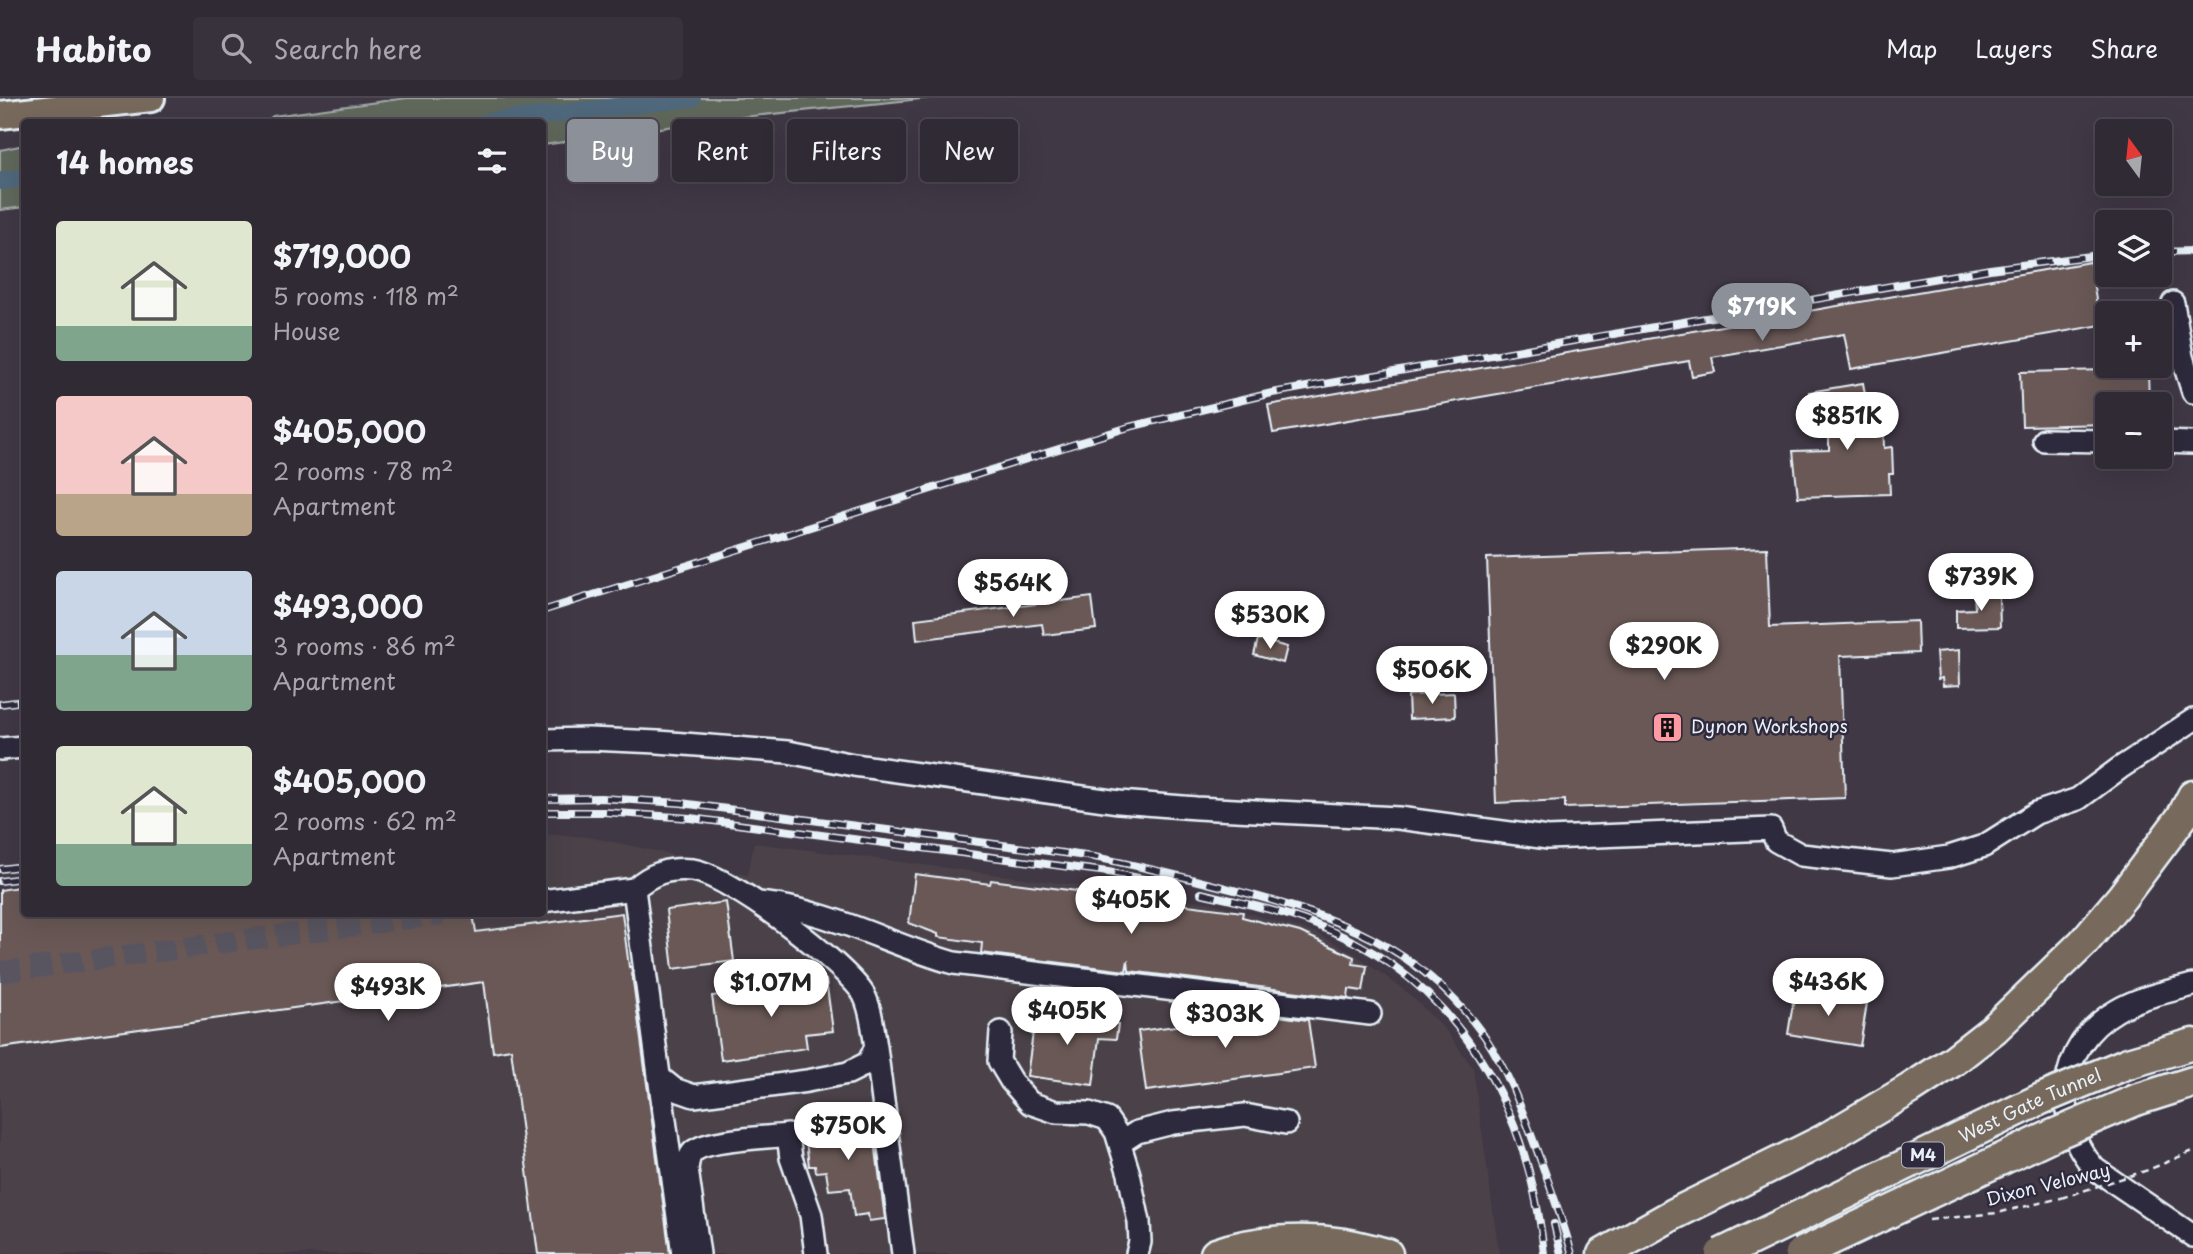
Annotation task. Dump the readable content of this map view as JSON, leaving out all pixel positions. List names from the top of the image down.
{
  "streets": {
    "highway": ["West Gate Tunnel", "M4"],
    "path": ["Dixon Veloway"]
  },
  "places": {
    "building": ["Dynon Workshops"]
  },
  "north": "top",
  "page": {
    "header": "Habito",
    "search": "Search here",
    "nav": ["Map", "Layers", "Share"],
    "map_buttons": ["+", "−"],
    "chip": [
      "Buy",
      "Rent",
      "Filters",
      "New"
    ],
    "heading": "14 homes",
    "list": [
      {
        "name": "$719,000",
        "note": "5 rooms · 118 m² · House"
      },
      {
        "name": "$405,000",
        "note": "2 rooms · 78 m² · Apartment"
      },
      {
        "name": "$493,000",
        "note": "3 rooms · 86 m² · Apartment"
      },
      {
        "name": "$405,000",
        "note": "2 rooms · 62 m² · Apartment"
      }
    ],
    "price": [
      "$719K",
      "$851K",
      "$739K",
      "$564K",
      "$530K",
      "$290K",
      "$506K",
      "$405K",
      "$436K",
      "$1.07M",
      "$493K",
      "$405K",
      "$303K",
      "$750K"
    ]
  }
}
